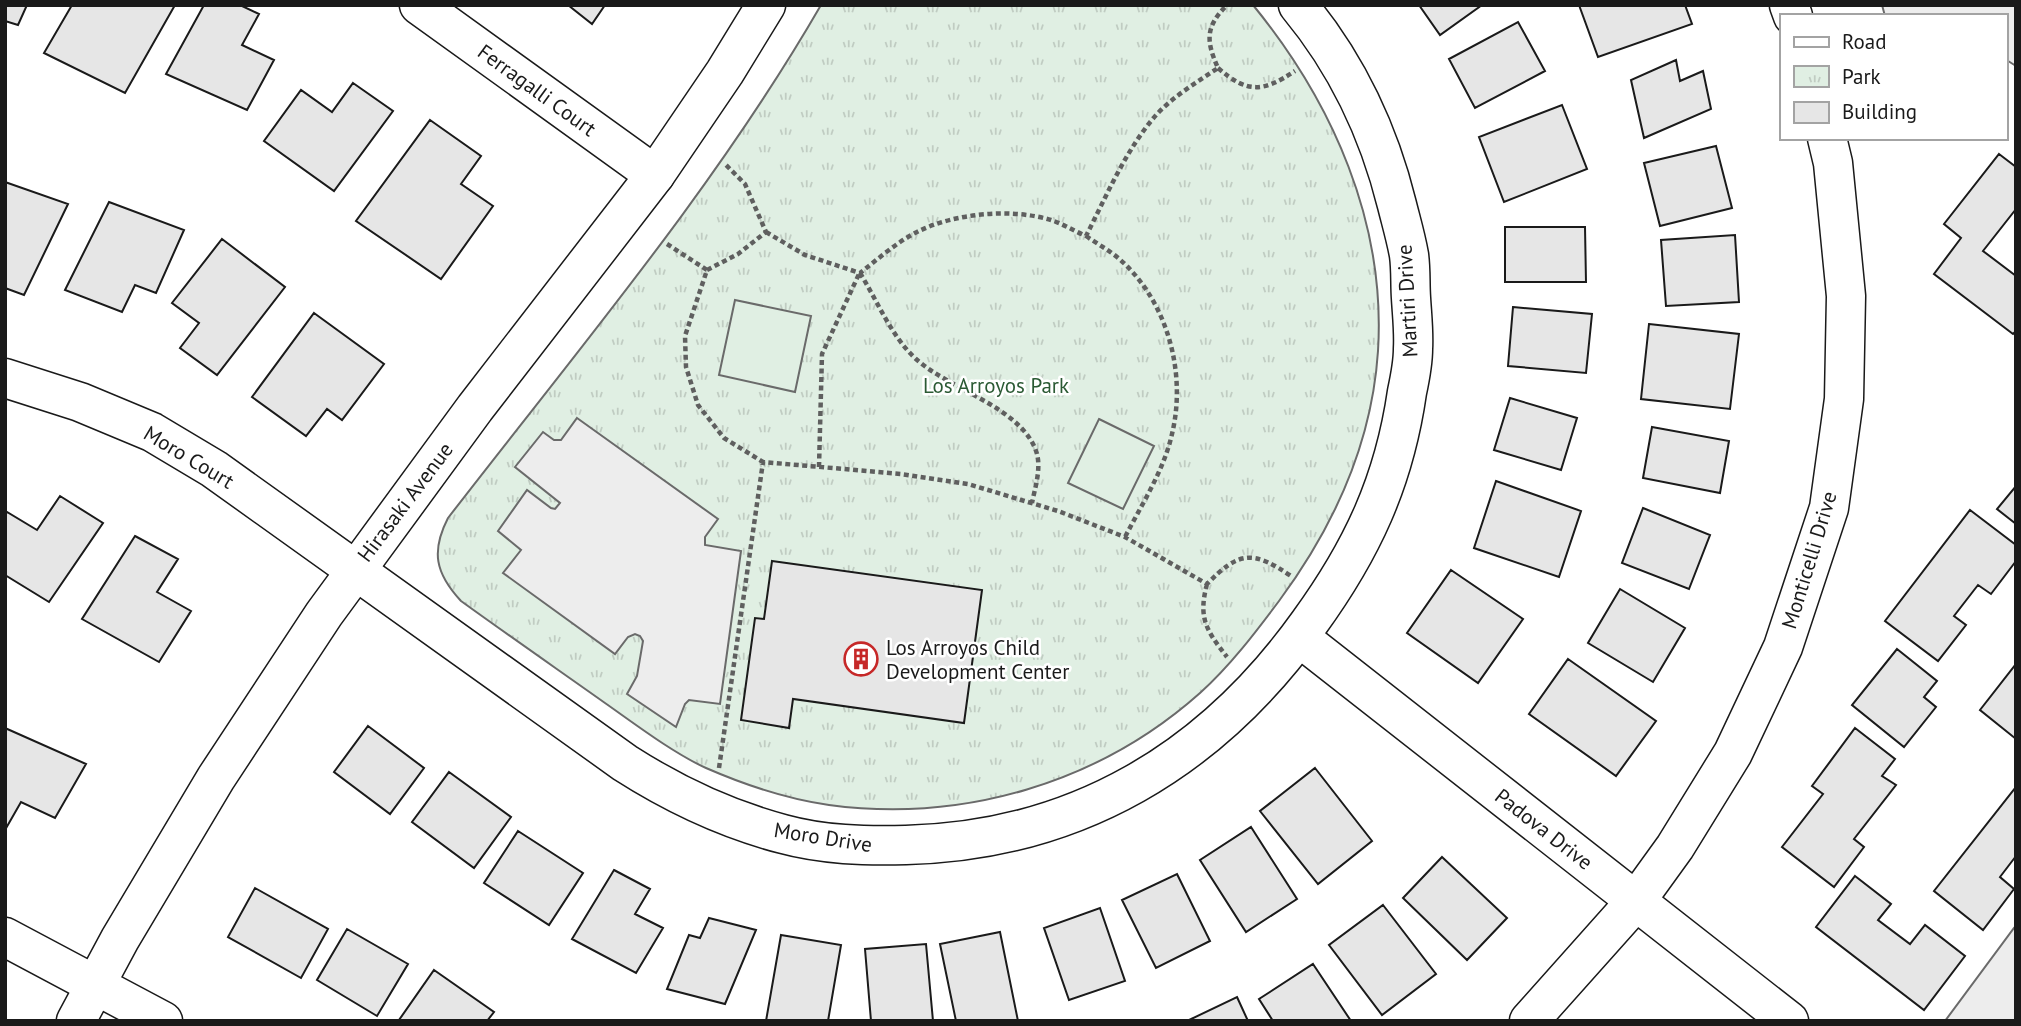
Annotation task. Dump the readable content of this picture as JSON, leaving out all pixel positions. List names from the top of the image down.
{
  "streets": {
    "street": [
      "Ferragalli Court",
      "Martiri Drive",
      "Moro Court",
      "Hirasaki Avenue",
      "Monticelli Drive",
      "Padova Drive",
      "Moro Drive"
    ]
  },
  "crossings": [
    ["Ferragalli Court", "Hirasaki Avenue"],
    ["Martiri Drive", "Padova Drive"],
    ["Martiri Drive", "Moro Drive"],
    ["Moro Court", "Hirasaki Avenue"],
    ["Moro Court", "Moro Drive"],
    ["Hirasaki Avenue", "Moro Drive"],
    ["Monticelli Drive", "Padova Drive"],
    ["Padova Drive", "Moro Drive"]
  ],
  "parks": ["Los Arroyos Park"],
  "places": {
    "building": ["Los Arroyos Child Development Center"]
  },
  "legend": ["Road", "Park", "Building"]
}
